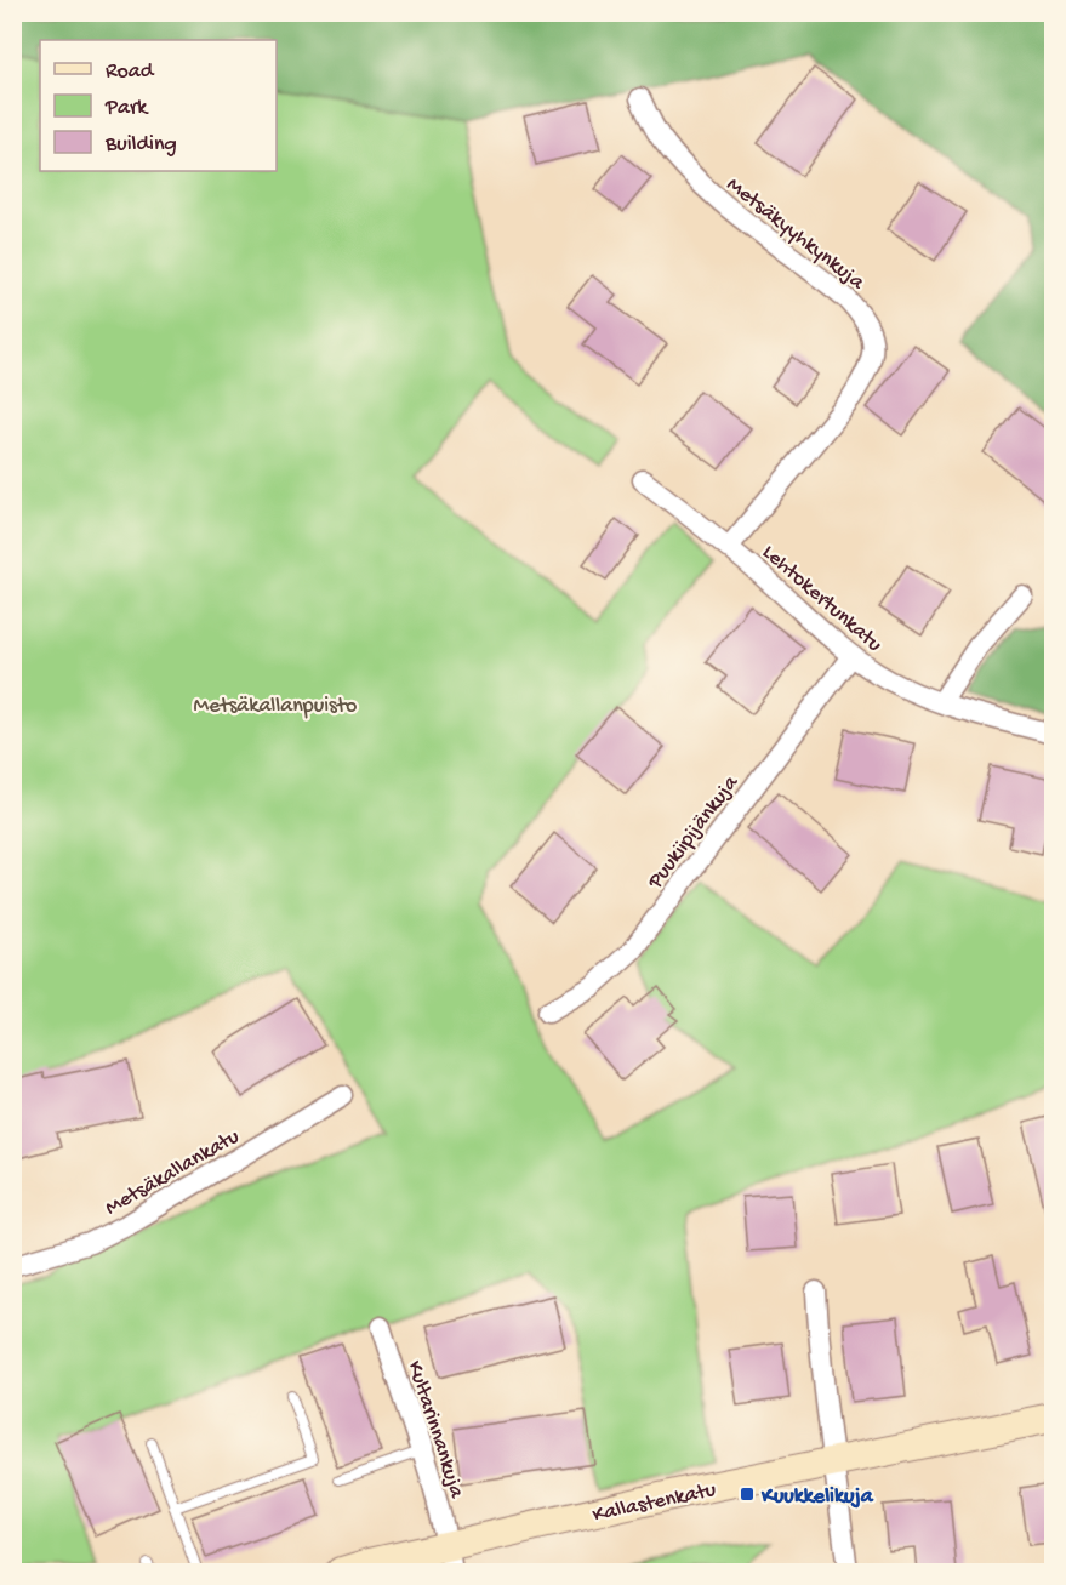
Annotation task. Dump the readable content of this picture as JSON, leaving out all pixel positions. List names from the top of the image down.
{
  "streets": {
    "street": [
      "Metsäkyyhkynkuja",
      "Lehtokertunkatu",
      "Puukiipijänkuja",
      "Metsäkallankatu",
      "Kultarinnankuja",
      "Kallastenkatu"
    ]
  },
  "crossings": [
    ["Metsäkyyhkynkuja", "Lehtokertunkatu"],
    ["Lehtokertunkatu", "Puukiipijänkuja"],
    ["Kultarinnankuja", "Kallastenkatu"]
  ],
  "parks": ["Metsäkallanpuisto"],
  "places": {
    "transit": ["Kuukkelikuja"]
  },
  "legend": ["Road", "Park", "Building"]
}
